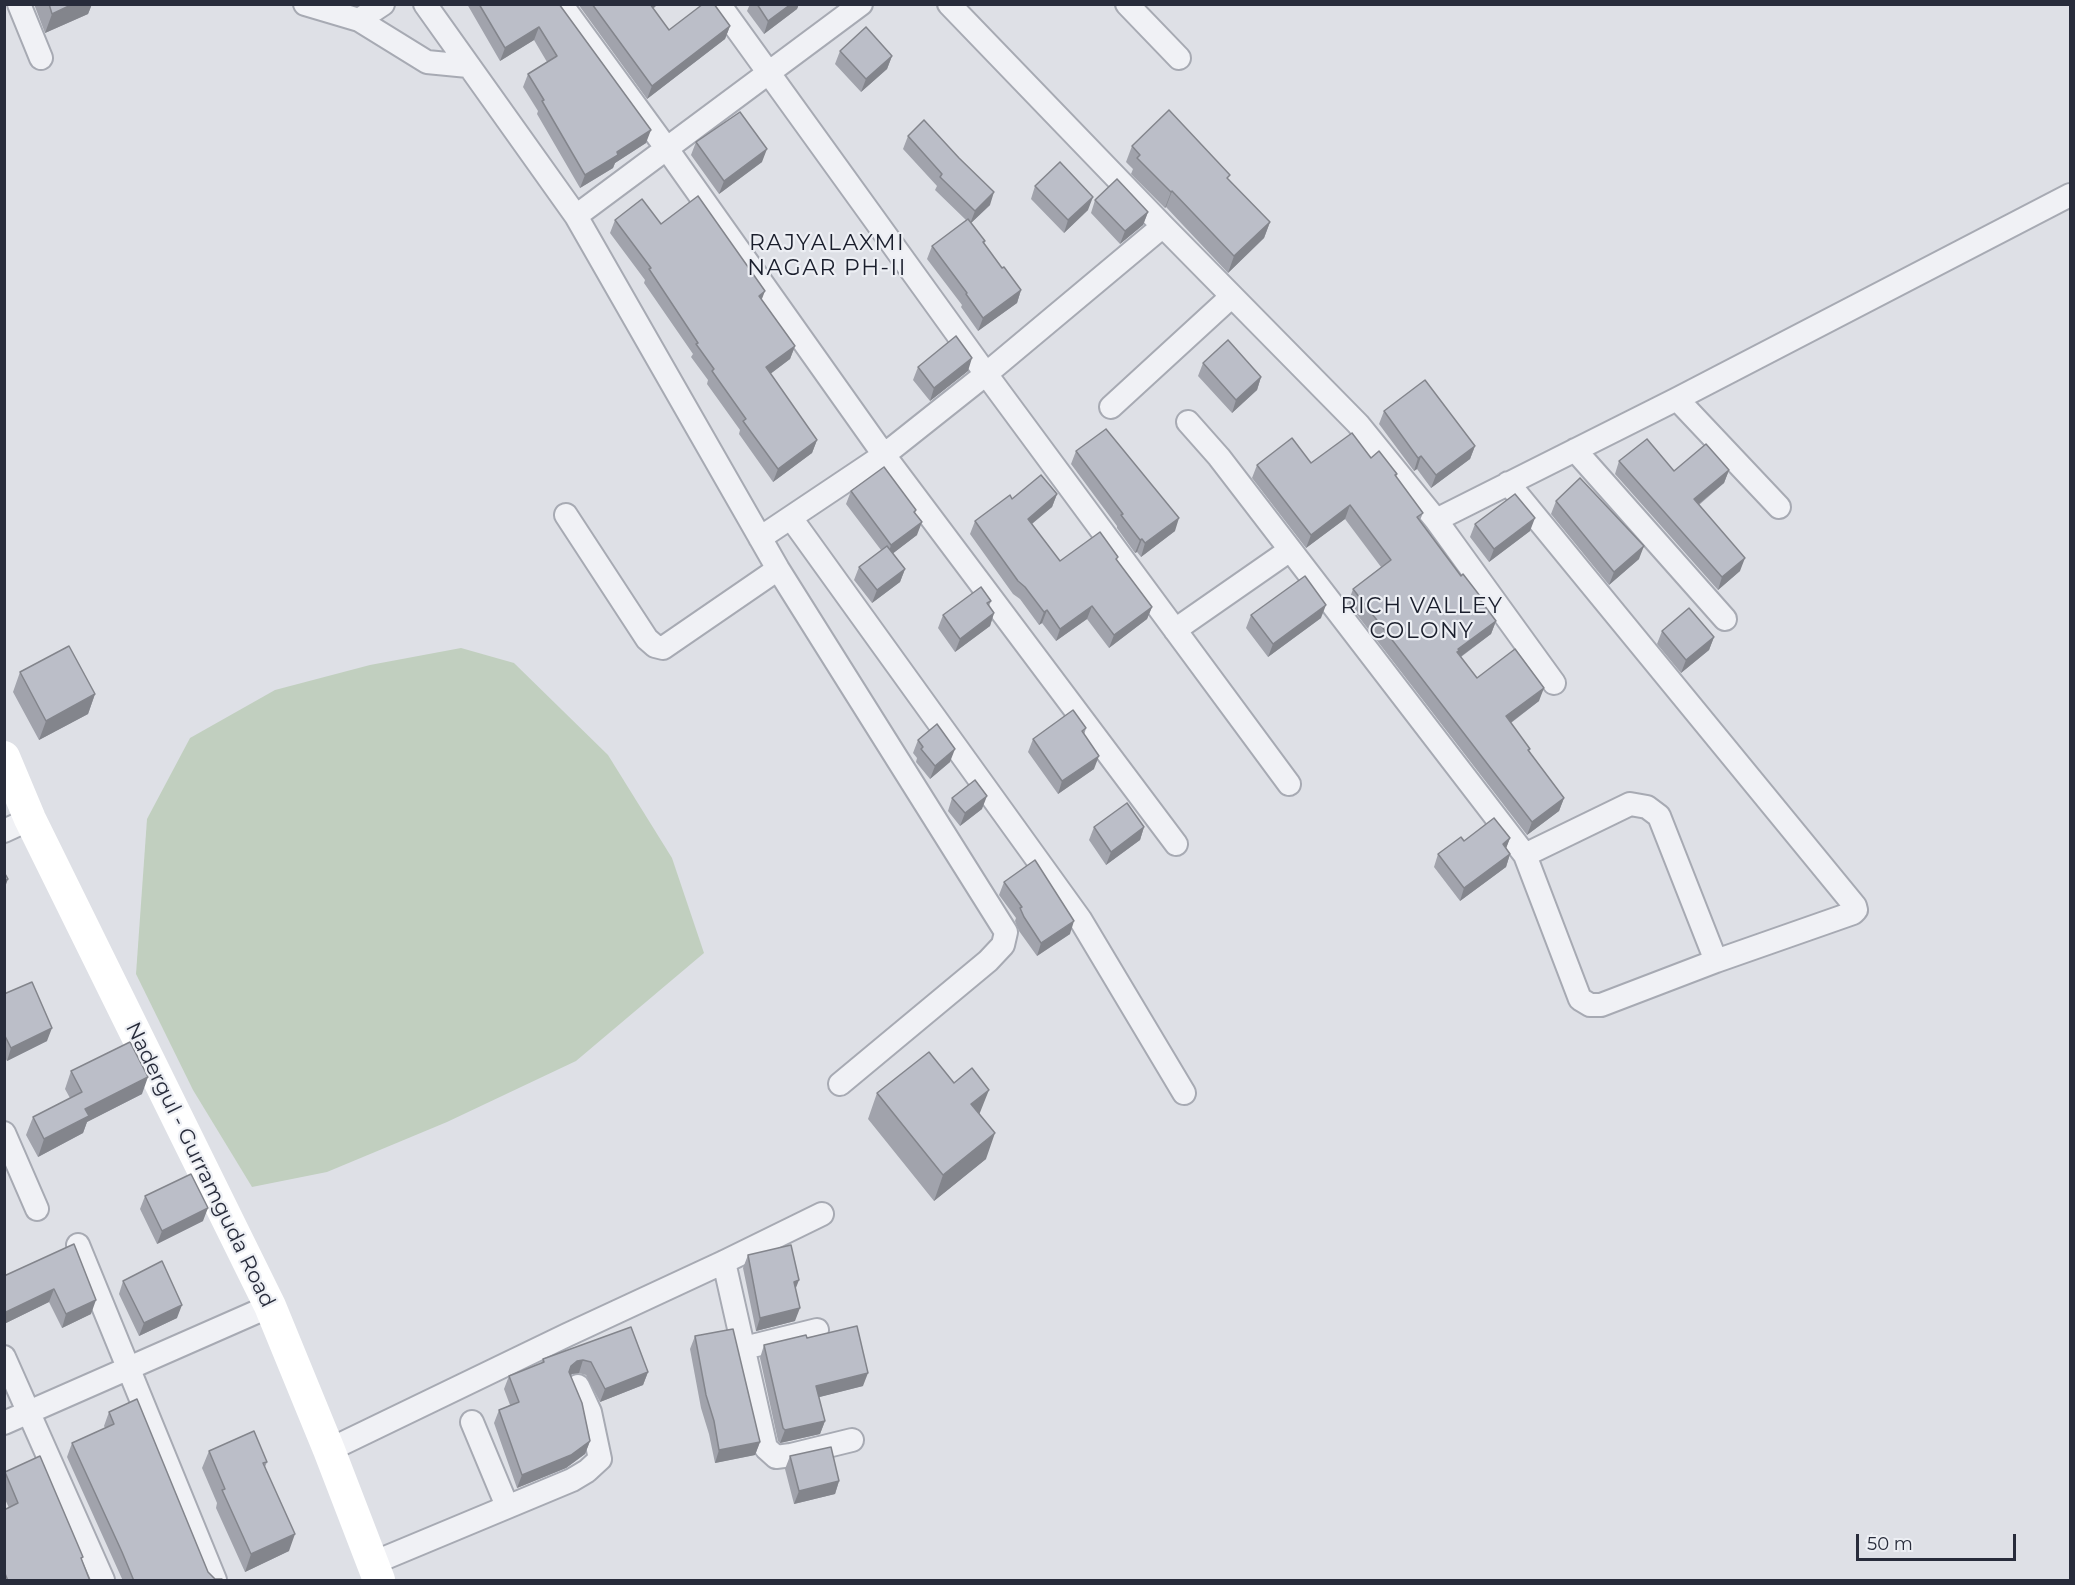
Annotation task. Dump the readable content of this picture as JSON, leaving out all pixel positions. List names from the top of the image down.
{
  "streets": {
    "main road": ["Nadergul - Gurramguda Road"]
  },
  "districts": ["RAJYALAXMI NAGAR PH-II", "RICH VALLEY COLONY"],
  "scale_bar": "50 m"
}
